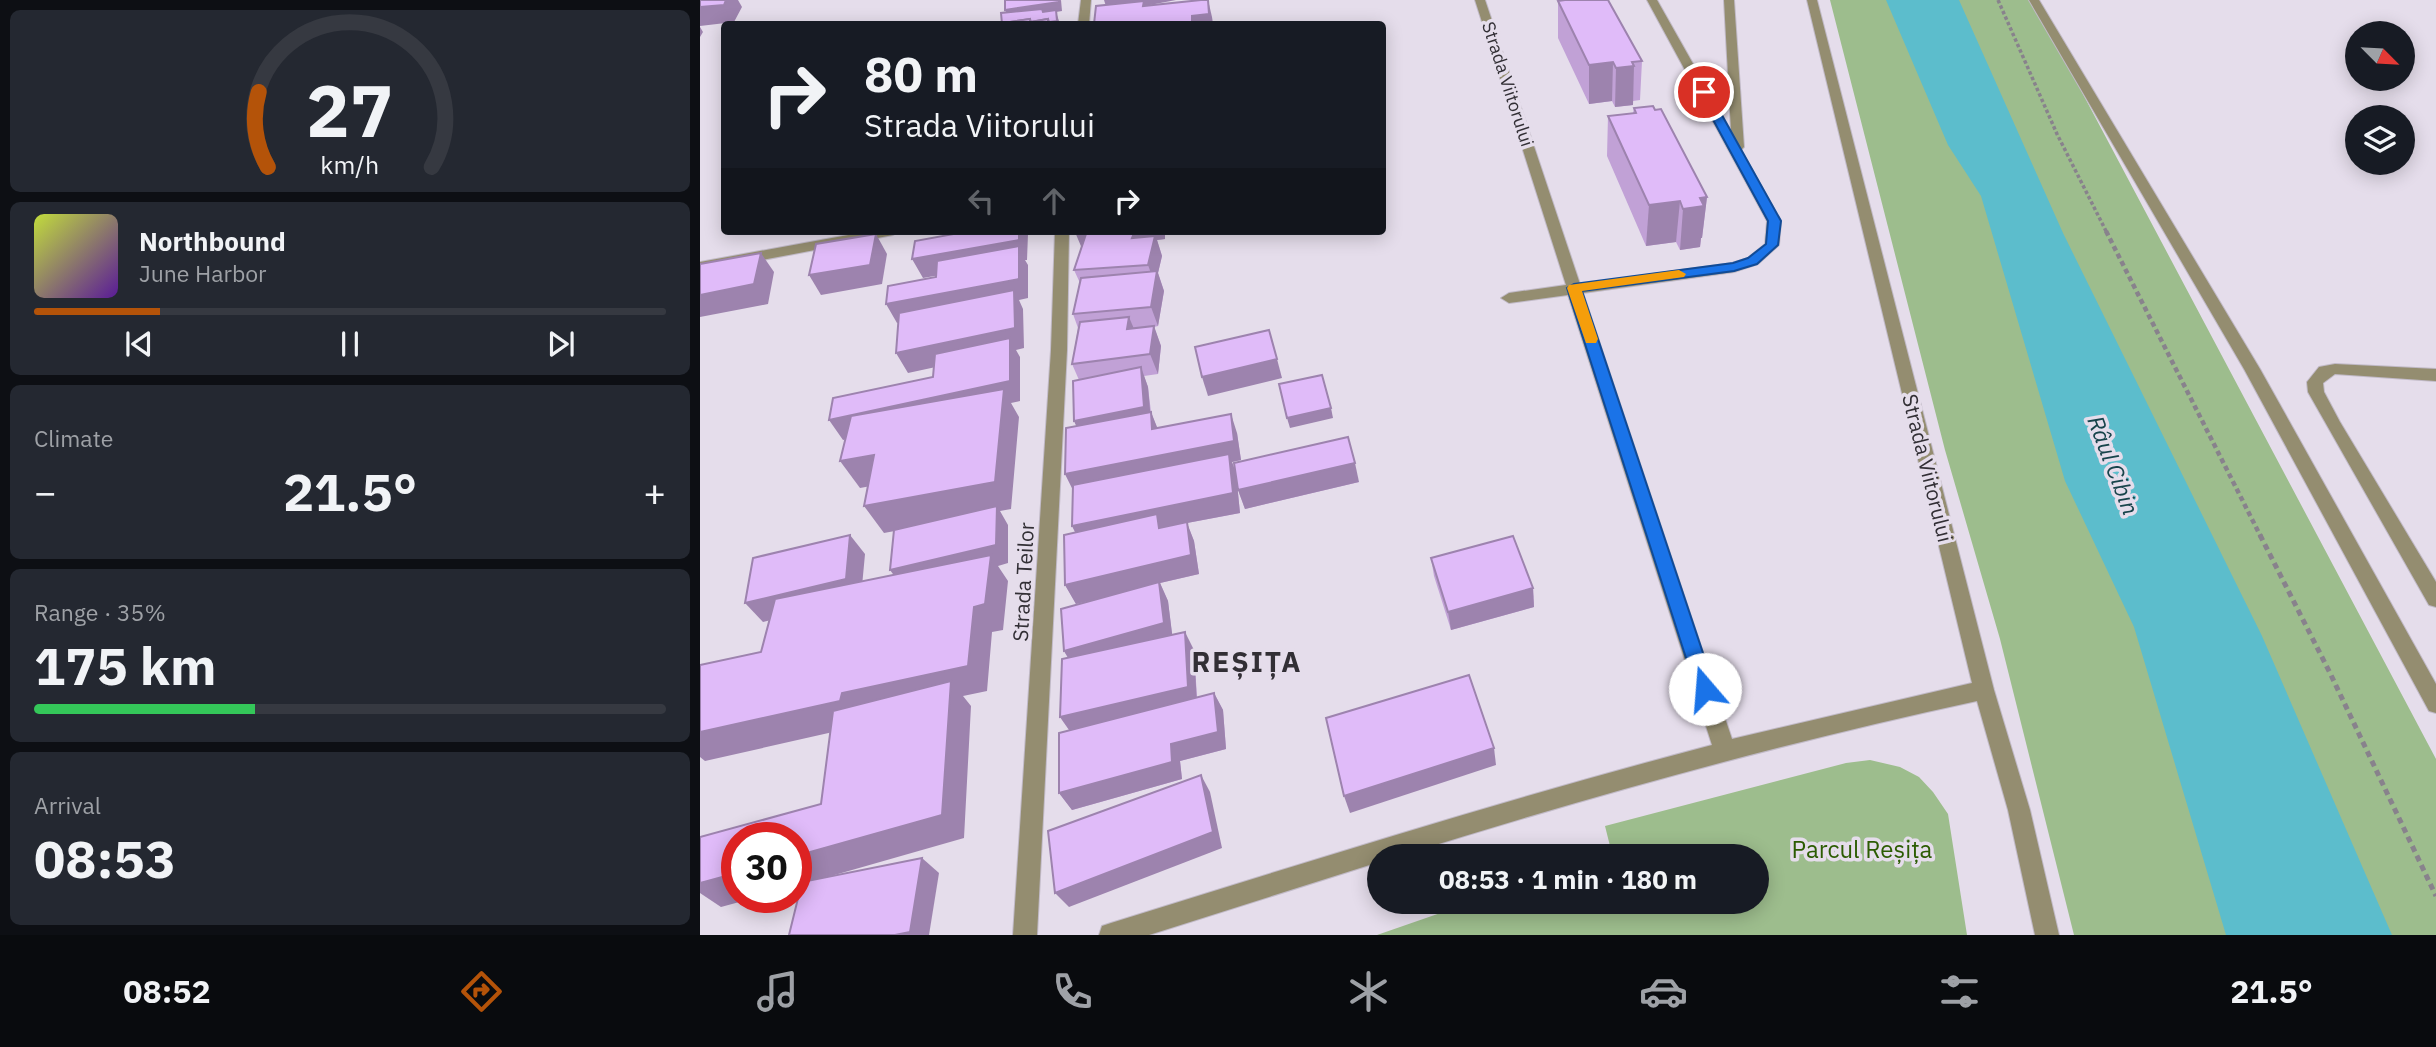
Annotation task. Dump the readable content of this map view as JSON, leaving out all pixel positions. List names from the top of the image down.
{
  "streets": {
    "street": ["Strada Viitorului", "Strada Teilor"]
  },
  "districts": ["REȘIȚA"],
  "water": ["Râul Cibin"],
  "parks": ["Parcul Reșița"],
  "north": "bottom right",
  "page": {
    "turn": ["80 m", "Strada Viitorului"],
    "song": ["Northbound", "June Harbor"],
    "tile": [
      "Climate",
      ["Range · 35%", "175 km"],
      ["Arrival", "08:53"]
    ],
    "heat": ["−", "21.5°", "+"],
    "limit": "30",
    "trip": "08:53 · 1 min · 180 m",
    "tabs": ["08:52", "21.5°"],
    "gauge": ["27", "km/h"]
  }
}
